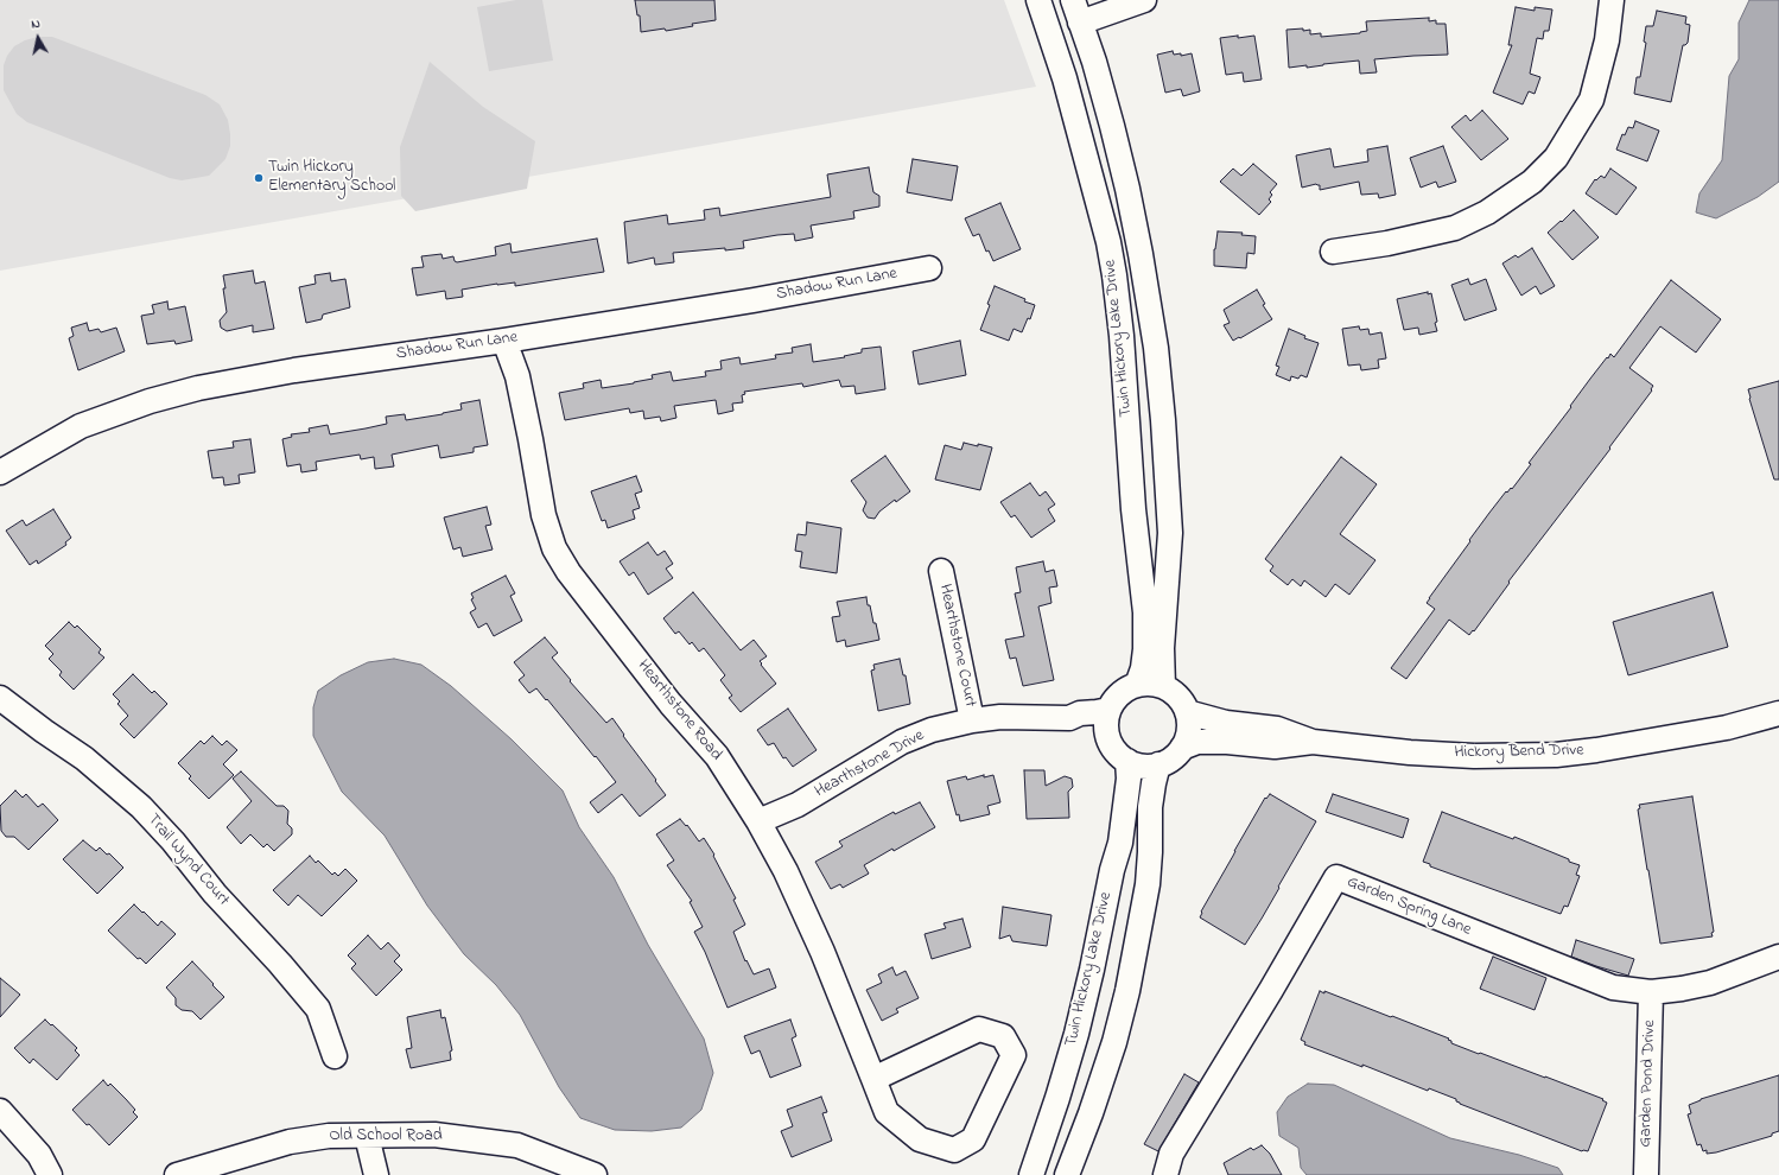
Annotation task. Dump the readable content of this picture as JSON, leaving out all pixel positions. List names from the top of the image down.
{
  "streets": {
    "street": [
      "Shadow Run Lane",
      "Twin Hickory Lake Drive",
      "Hearthstone Court",
      "Hearthstone Road",
      "Hickory Bend Drive",
      "Hearthstone Drive",
      "Trail Wynd Court",
      "Garden Spring Lane",
      "Garden Pond Drive",
      "Old School Road"
    ]
  },
  "crossings": [
    ["Shadow Run Lane", "Hearthstone Road"],
    ["Twin Hickory Lake Drive", "Hickory Bend Drive"],
    ["Twin Hickory Lake Drive", "Hearthstone Drive"],
    ["Hearthstone Court", "Hearthstone Drive"],
    ["Hearthstone Road", "Hearthstone Drive"],
    ["Hickory Bend Drive", "Hearthstone Drive"],
    ["Garden Spring Lane", "Garden Pond Drive"]
  ],
  "places": ["Twin Hickory Elementary School"],
  "north": "top"
}
